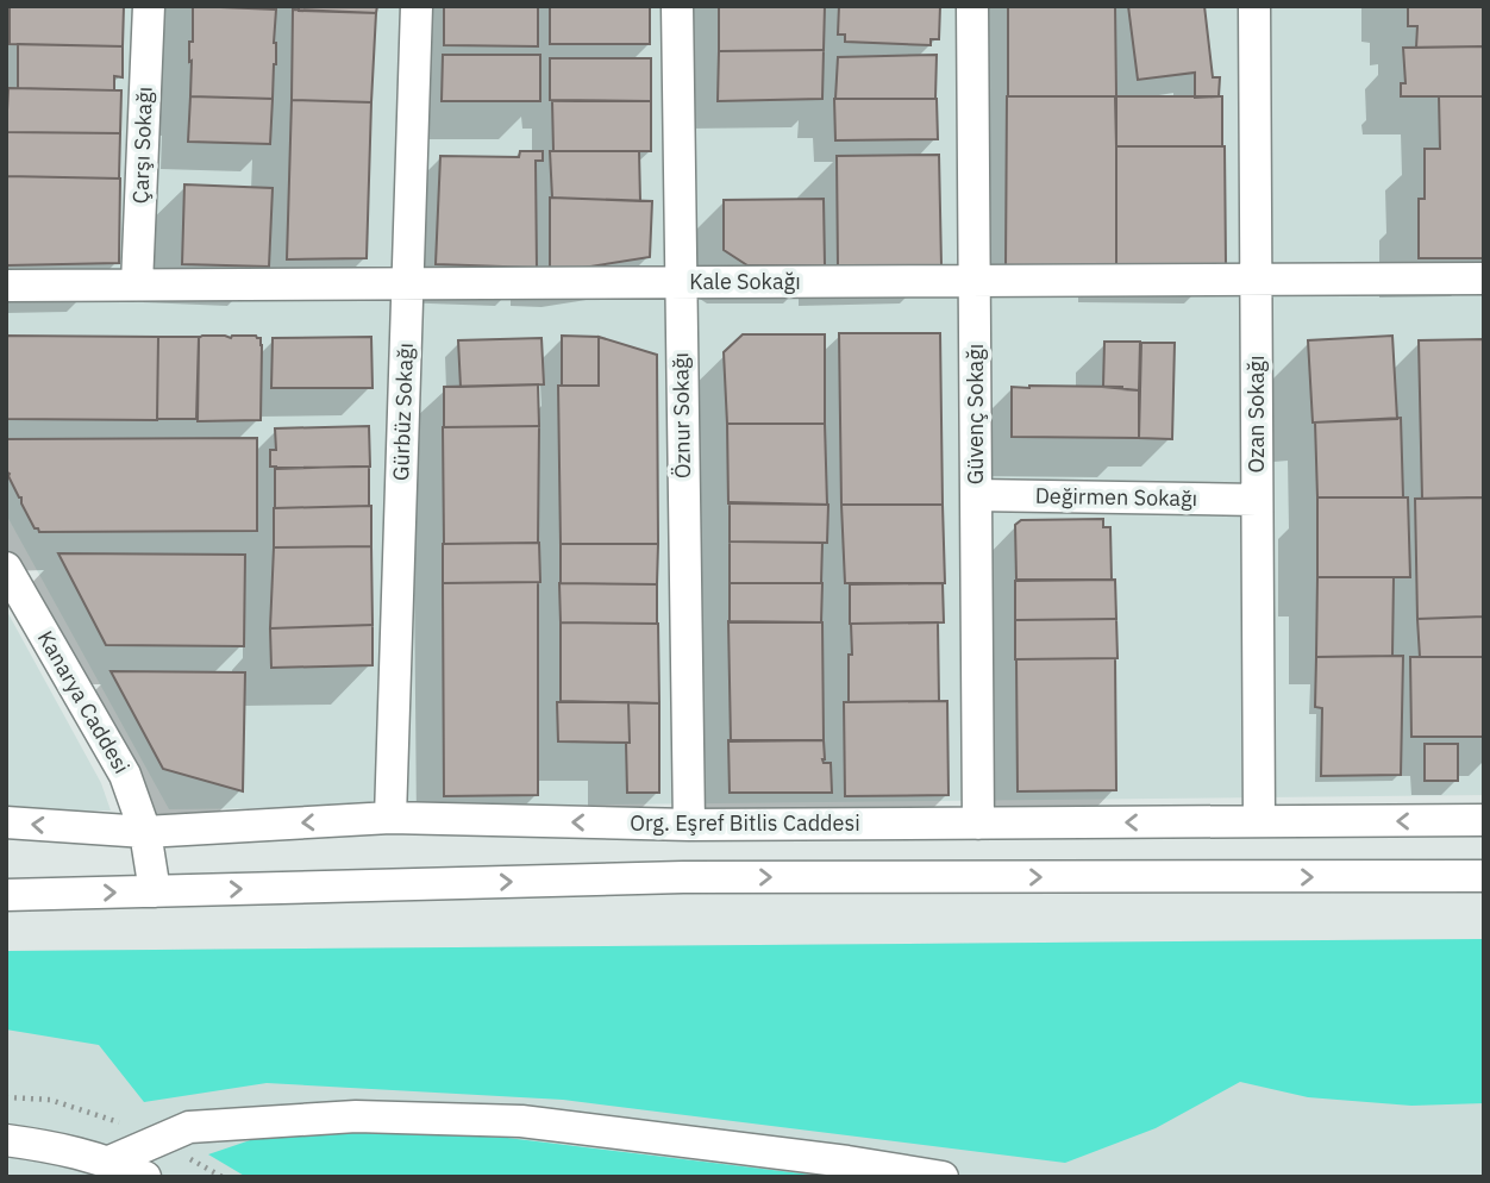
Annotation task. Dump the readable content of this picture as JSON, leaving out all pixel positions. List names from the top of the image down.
{
  "streets": {
    "street": [
      "Çarşı Sokağı",
      "Kale Sokağı",
      "Gürbüz Sokağı",
      "Güvenç Sokağı",
      "Ozan Sokağı",
      "Öznur Sokağı",
      "Değirmen Sokağı",
      "Kanarya Caddesi",
      "Org. Eşref Bitlis Caddesi"
    ]
  },
  "crossings": [
    ["Çarşı Sokağı", "Kale Sokağı"],
    ["Kale Sokağı", "Gürbüz Sokağı"],
    ["Kale Sokağı", "Güvenç Sokağı"],
    ["Kale Sokağı", "Ozan Sokağı"],
    ["Kale Sokağı", "Öznur Sokağı"],
    ["Gürbüz Sokağı", "Org. Eşref Bitlis Caddesi"],
    ["Güvenç Sokağı", "Değirmen Sokağı"],
    ["Güvenç Sokağı", "Org. Eşref Bitlis Caddesi"],
    ["Ozan Sokağı", "Değirmen Sokağı"],
    ["Ozan Sokağı", "Org. Eşref Bitlis Caddesi"],
    ["Öznur Sokağı", "Org. Eşref Bitlis Caddesi"],
    ["Kanarya Caddesi", "Org. Eşref Bitlis Caddesi"]
  ]
}
